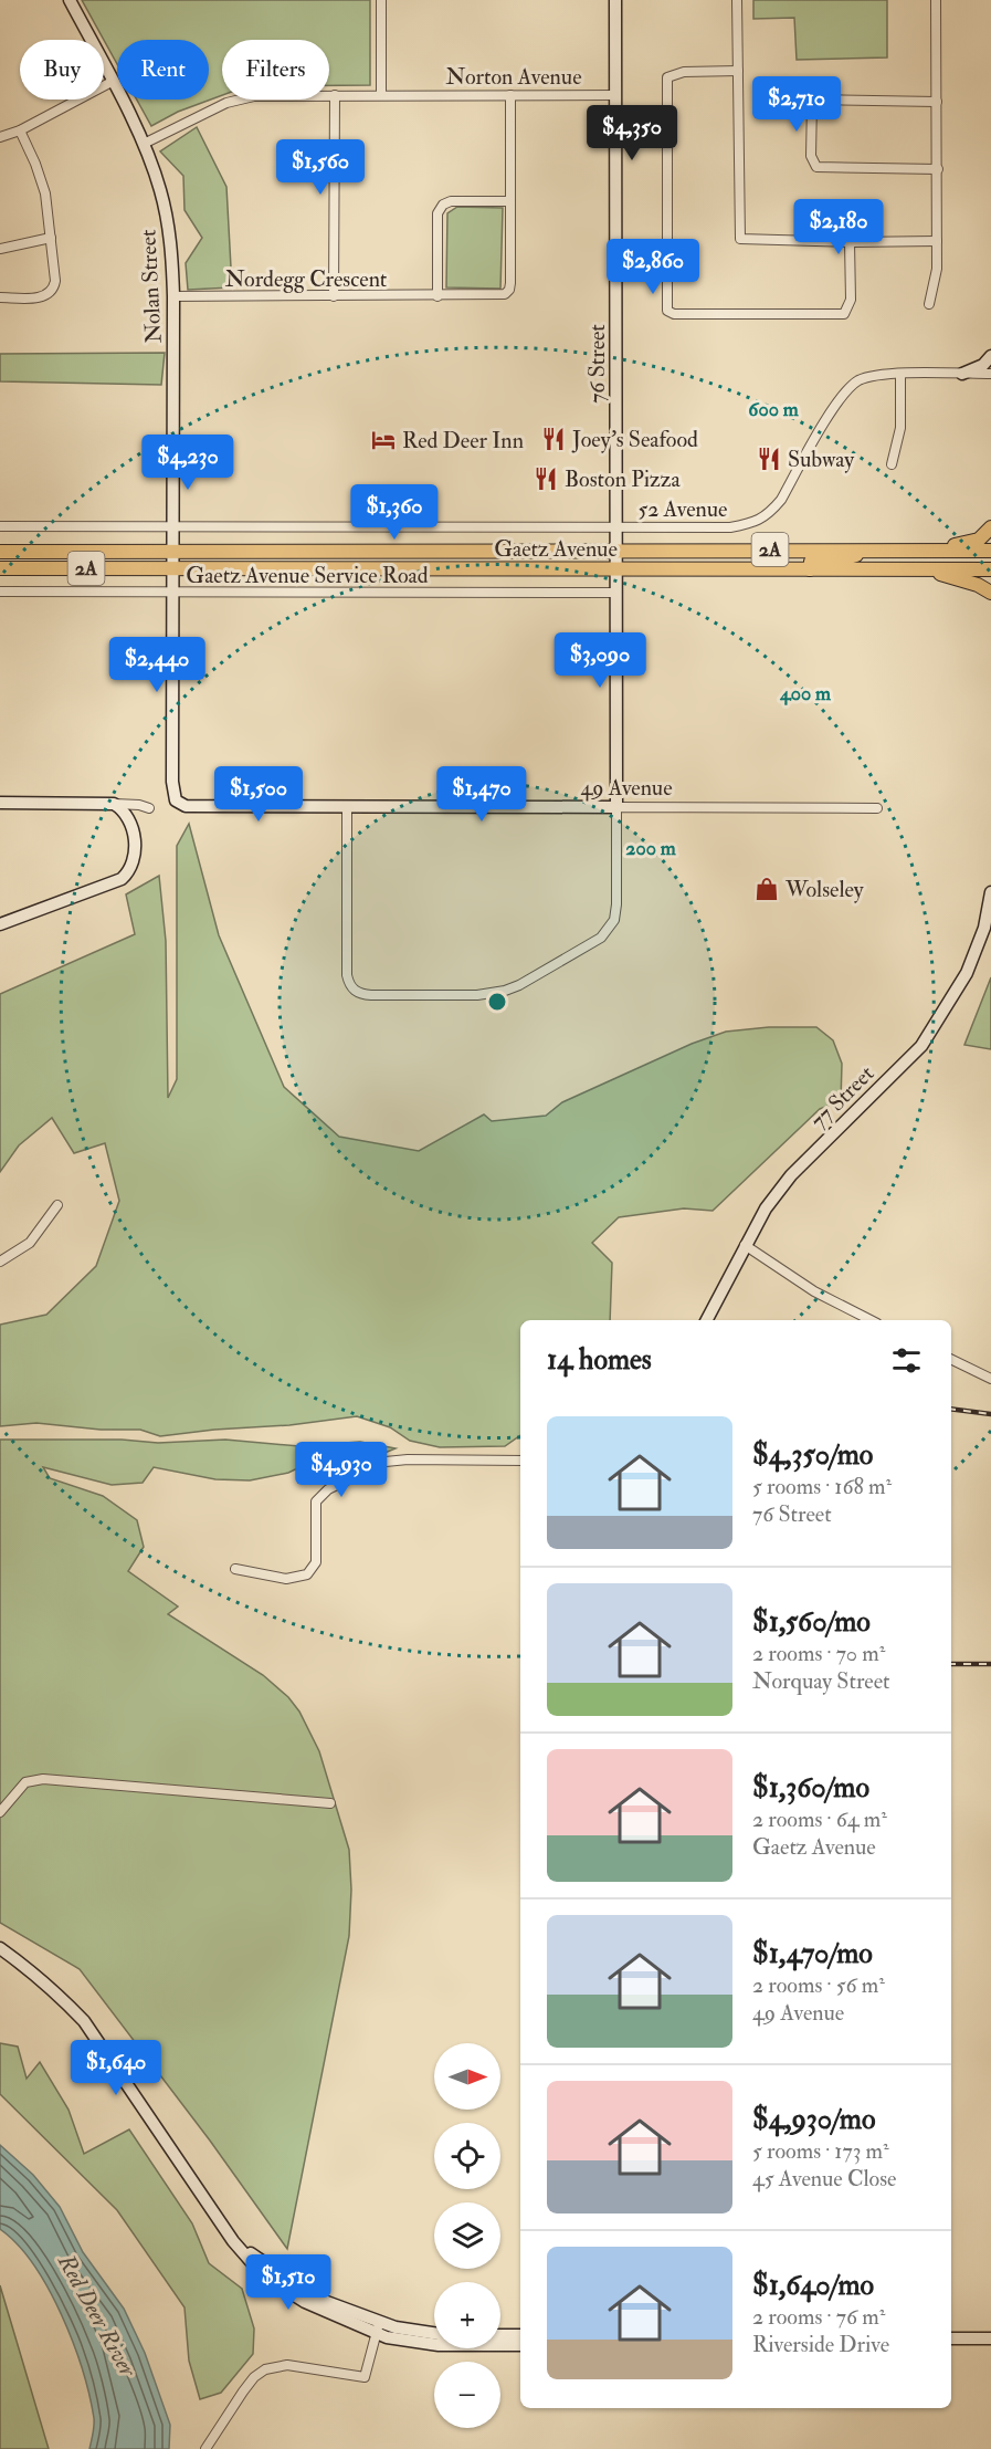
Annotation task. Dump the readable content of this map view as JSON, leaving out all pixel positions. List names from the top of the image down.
{
  "streets": {
    "main road": ["Gaetz Avenue", "2A"],
    "street": [
      "Norton Avenue",
      "Nordegg Crescent",
      "Nolan Street",
      "76 Street",
      "52 Avenue",
      "Gaetz Avenue Service Road",
      "49 Avenue",
      "77 Street"
    ]
  },
  "crossings": [
    ["Norton Avenue", "Nordegg Crescent"],
    ["Norton Avenue", "Nolan Street"],
    ["Norton Avenue", "76 Street"],
    ["Nordegg Crescent", "Nolan Street"],
    ["Nolan Street", "Gaetz Avenue"],
    ["Nolan Street", "Gaetz Avenue Service Road"],
    ["Nolan Street", "49 Avenue"],
    ["76 Street", "52 Avenue"],
    ["76 Street", "Gaetz Avenue"],
    ["76 Street", "Gaetz Avenue Service Road"],
    ["76 Street", "49 Avenue"]
  ],
  "water": ["Red Deer River"],
  "places": {
    "restaurant": ["Joey's Seafood", "Subway", "Boston Pizza"],
    "hotel": ["Red Deer Inn"],
    "shop": ["Wolseley"]
  },
  "north": "right",
  "page": {
    "chip": ["Buy", "Rent", "Filters"],
    "price": [
      "$2,710",
      "$4,350",
      "$1,560",
      "$2,180",
      "$2,860",
      "$4,230",
      "$1,360",
      "$3,090",
      "$2,440",
      "$1,500",
      "$1,470",
      "$4,930",
      "$1,640",
      "$1,510"
    ],
    "heading": "14 homes",
    "list": [
      {
        "name": "$4,350/mo",
        "note": "5 rooms · 168 m² · 76 Street"
      },
      {
        "name": "$1,560/mo",
        "note": "2 rooms · 70 m² · Norquay Street"
      },
      {
        "name": "$1,360/mo",
        "note": "2 rooms · 64 m² · Gaetz Avenue"
      },
      {
        "name": "$1,470/mo",
        "note": "2 rooms · 56 m² · 49 Avenue"
      },
      {
        "name": "$4,930/mo",
        "note": "5 rooms · 173 m² · 45 Avenue Close"
      },
      {
        "name": "$1,640/mo",
        "note": "2 rooms · 76 m² · Riverside Drive"
      }
    ],
    "map_buttons": ["+", "−"]
  },
  "rings": ["600 m", "400 m", "200 m"]
}
